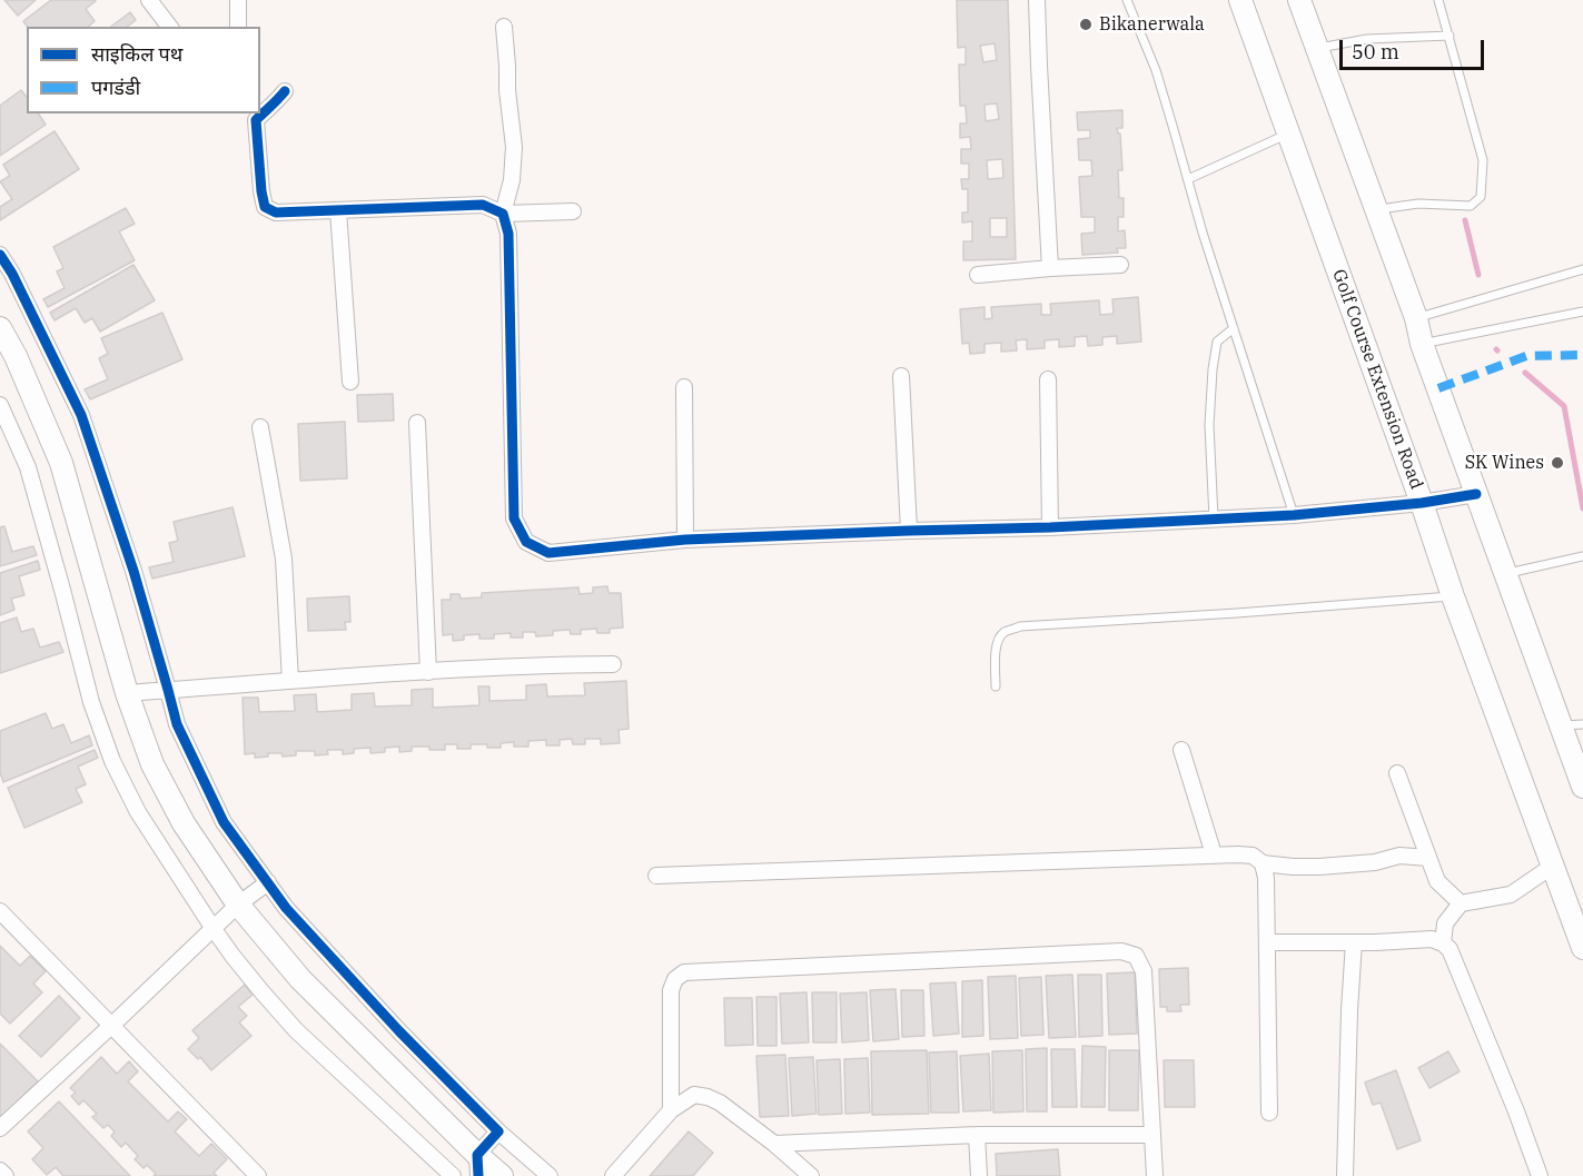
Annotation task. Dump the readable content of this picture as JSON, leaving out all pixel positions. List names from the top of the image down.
{
  "streets": {
    "main road": ["Golf Course Extension Road"]
  },
  "places": ["Bikanerwala", "SK Wines"],
  "legend": ["साइकिल पथ", "पगडंडी"],
  "scale_bar": "50 m"
}
